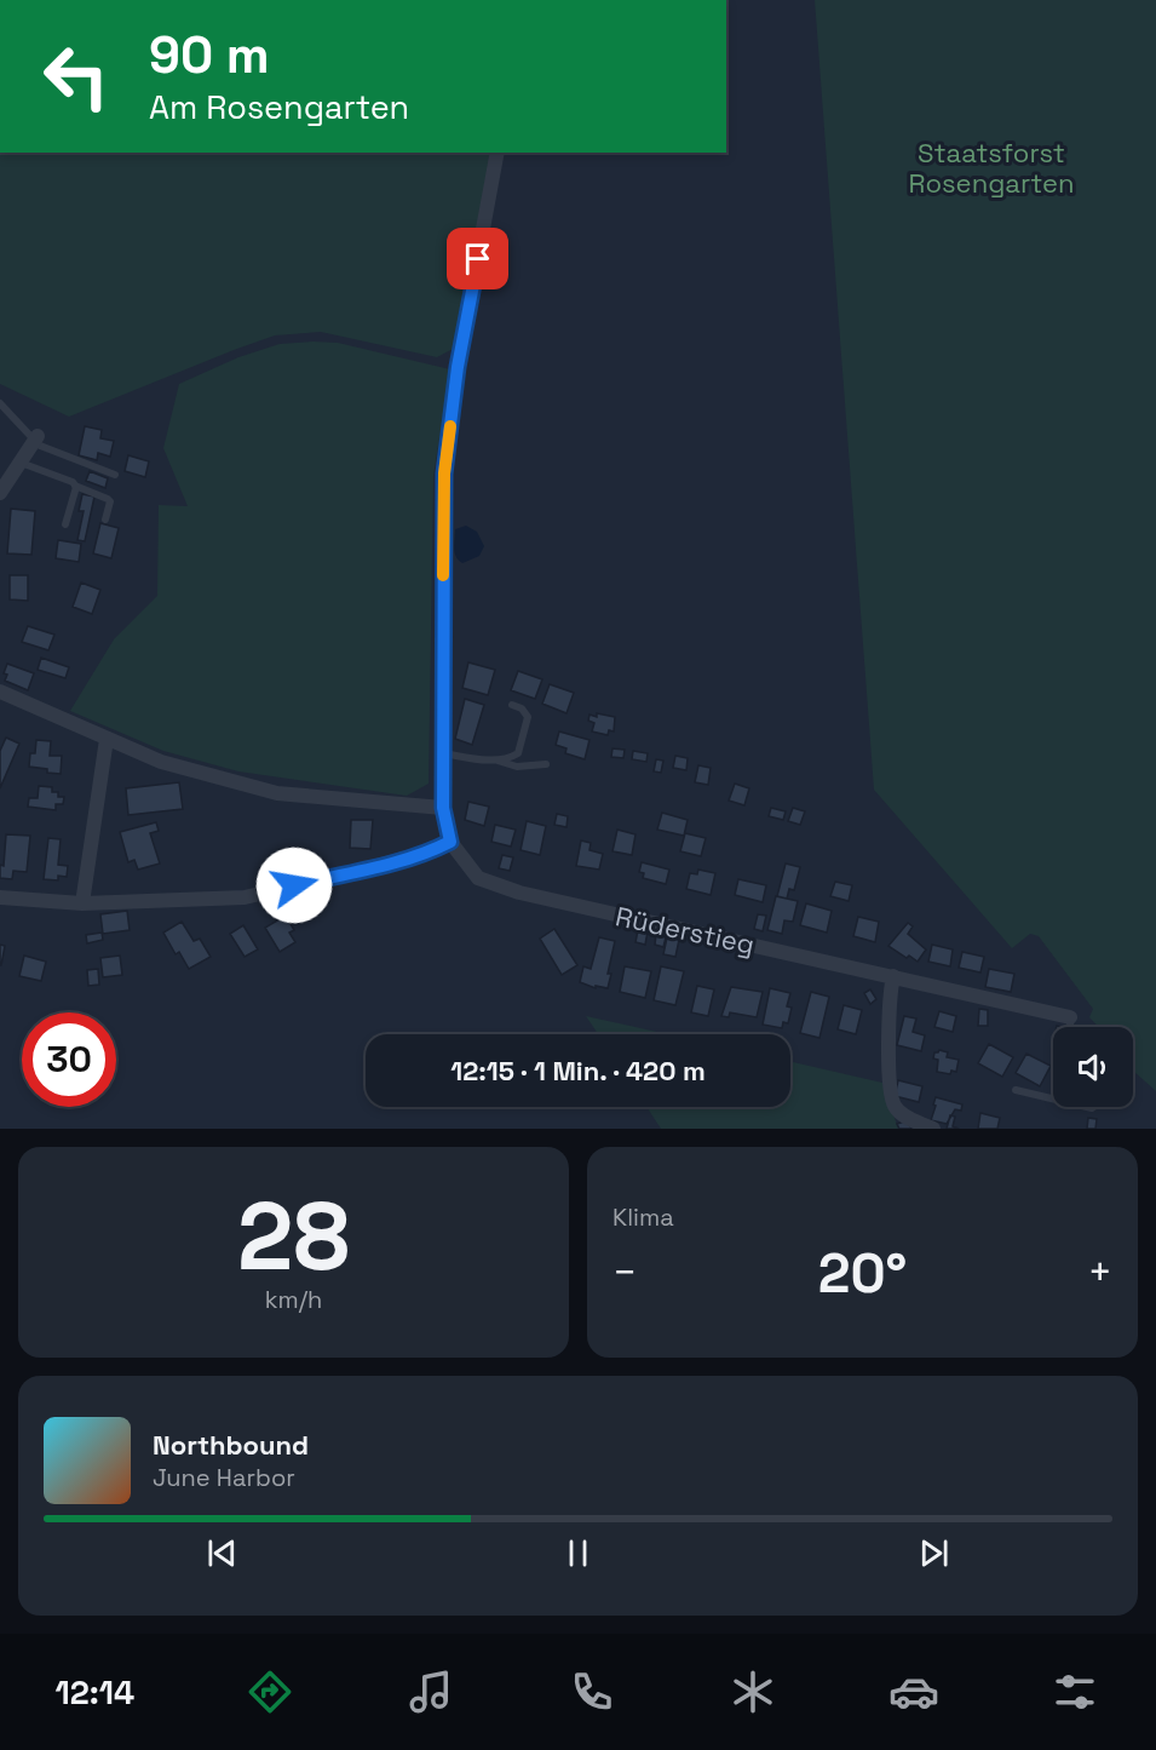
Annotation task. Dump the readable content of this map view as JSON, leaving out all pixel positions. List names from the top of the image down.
{
  "streets": {
    "street": ["Rüderstieg"]
  },
  "parks": ["Staatsforst Rosengarten"],
  "page": {
    "turn": ["90 m", "Am Rosengarten"],
    "limit": "30",
    "trip": "12:15 · 1 Min. · 420 m",
    "tile": [
      ["28", "km/h"],
      "Klima"
    ],
    "heat": ["−", "20°", "+"],
    "song": ["Northbound", "June Harbor"],
    "tabs": "12:14"
  }
}
